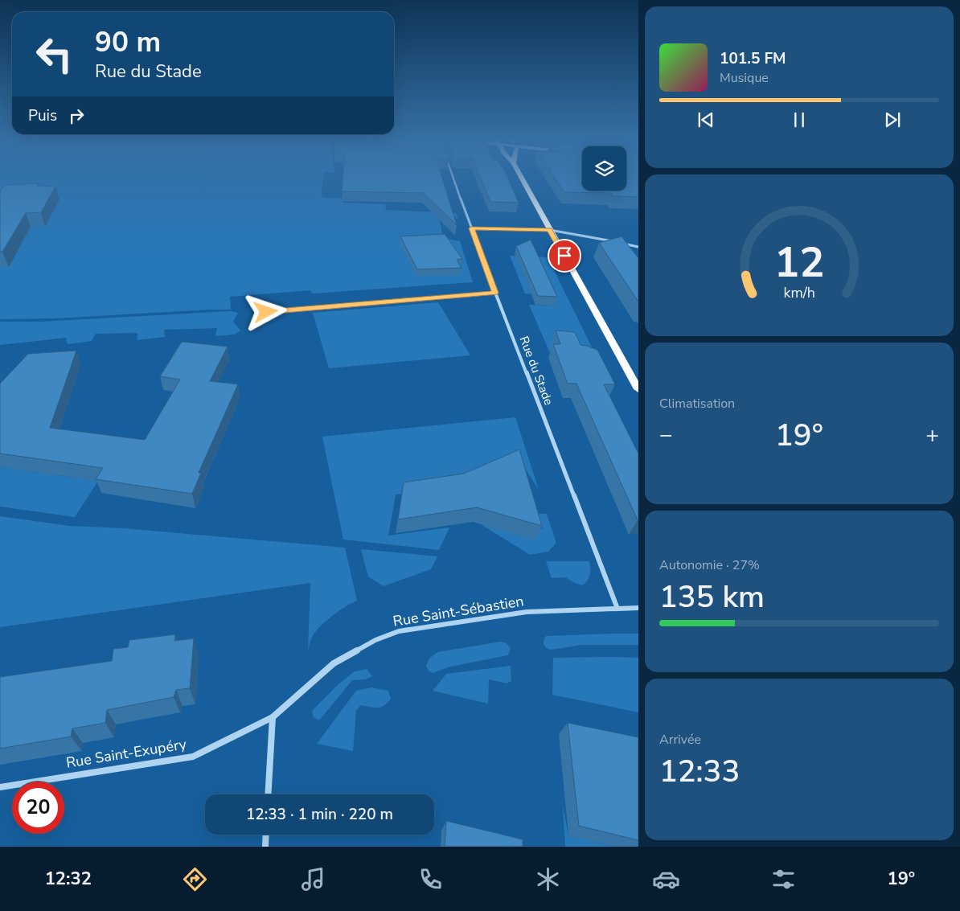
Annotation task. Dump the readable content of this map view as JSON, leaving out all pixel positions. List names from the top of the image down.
{
  "streets": {
    "street": ["Rue du Stade", "Rue Saint-Sébastien", "Rue Saint-Exupéry"]
  },
  "crossings": [
    ["Rue du Stade", "Rue Saint-Sébastien"],
    ["Rue Saint-Sébastien", "Rue Saint-Exupéry"]
  ],
  "page": {
    "turn": ["90 m", "Rue du Stade"],
    "song": ["101.5 FM", "Musique"],
    "then": "Puis",
    "tile": [
      "Climatisation",
      ["Autonomie · 27%", "135 km"],
      ["Arrivée", "12:33"]
    ],
    "heat": ["−", "19°", "+"],
    "limit": "20",
    "trip": "12:33 · 1 min · 220 m",
    "tabs": ["12:32", "19°"],
    "gauge": ["12", "km/h"]
  }
}
